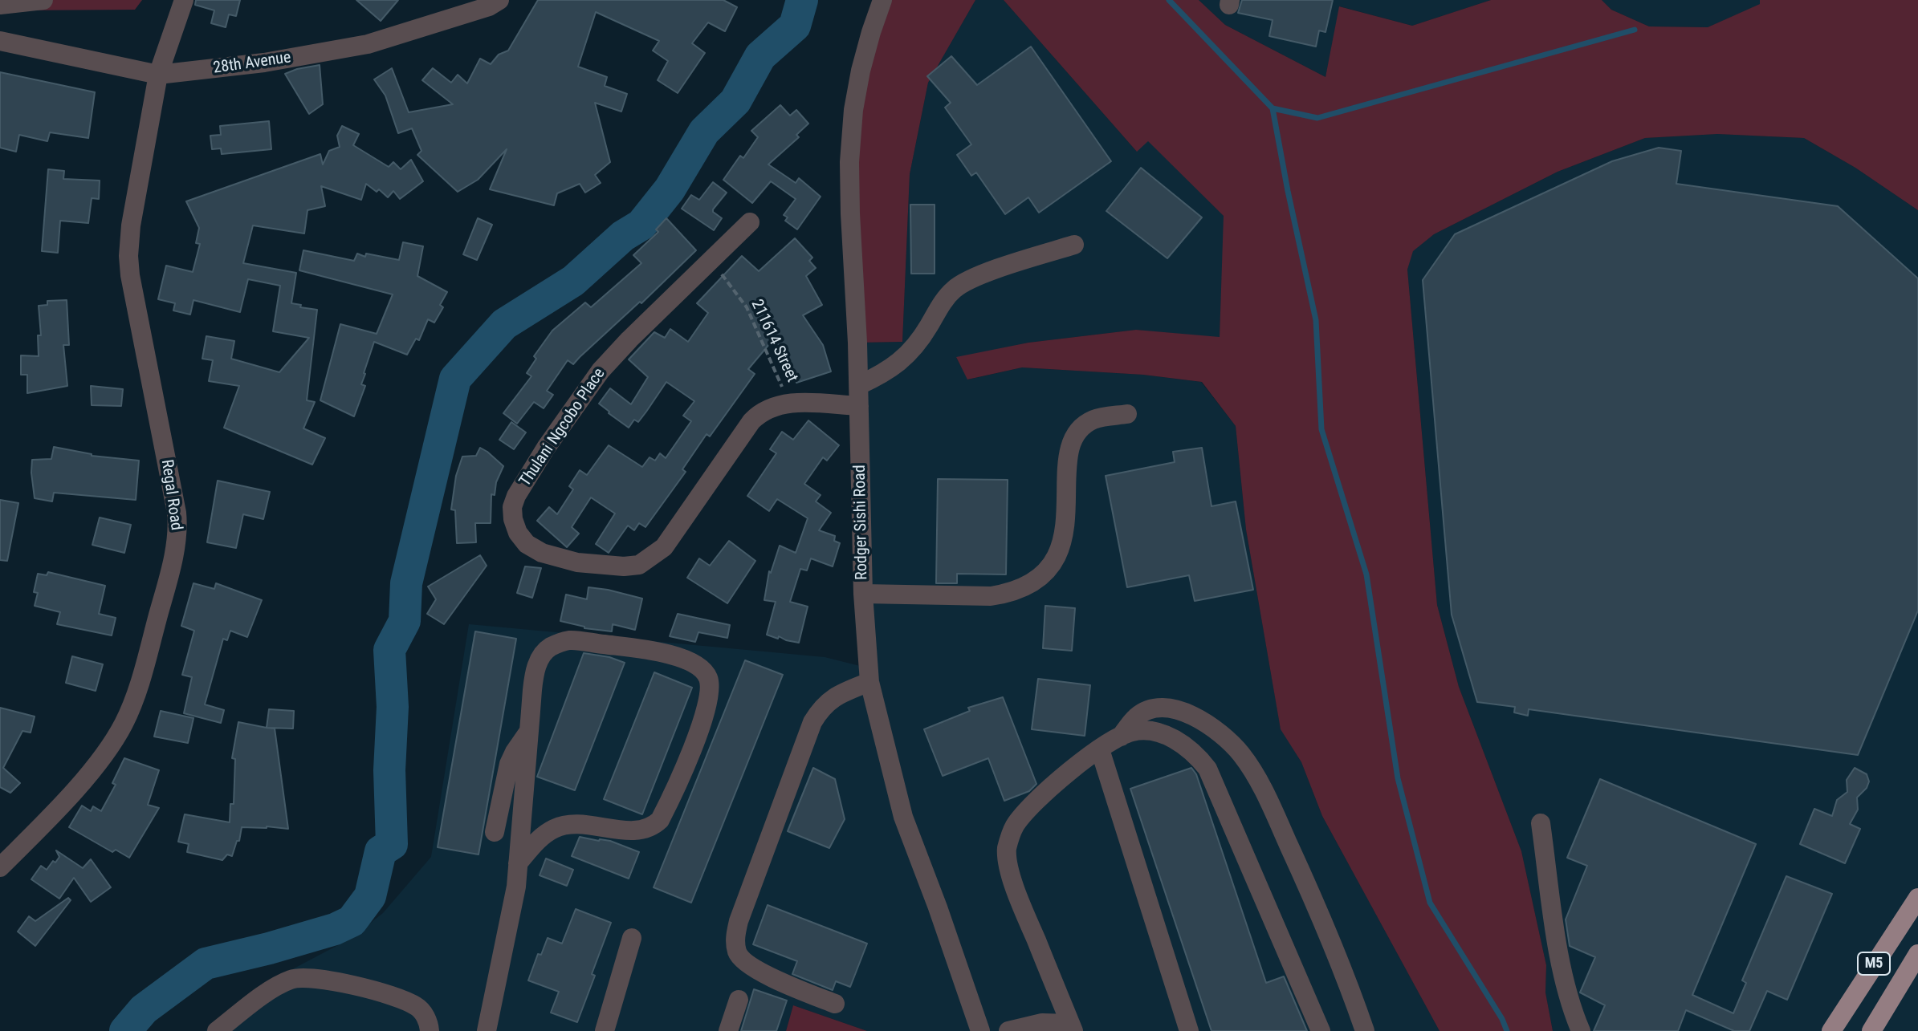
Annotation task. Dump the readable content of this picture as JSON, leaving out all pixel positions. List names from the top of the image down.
{
  "streets": {
    "main road": ["M5"],
    "street": [
      "28th Avenue",
      "Thulani Ngcobo Place",
      "Regal Road",
      "Rodger Sishi Road"
    ],
    "path": ["211614 Street"]
  },
  "crossings": [
    ["28th Avenue", "Regal Road"],
    ["211614 Street", "Thulani Ngcobo Place"],
    ["Thulani Ngcobo Place", "Rodger Sishi Road"]
  ]
}
